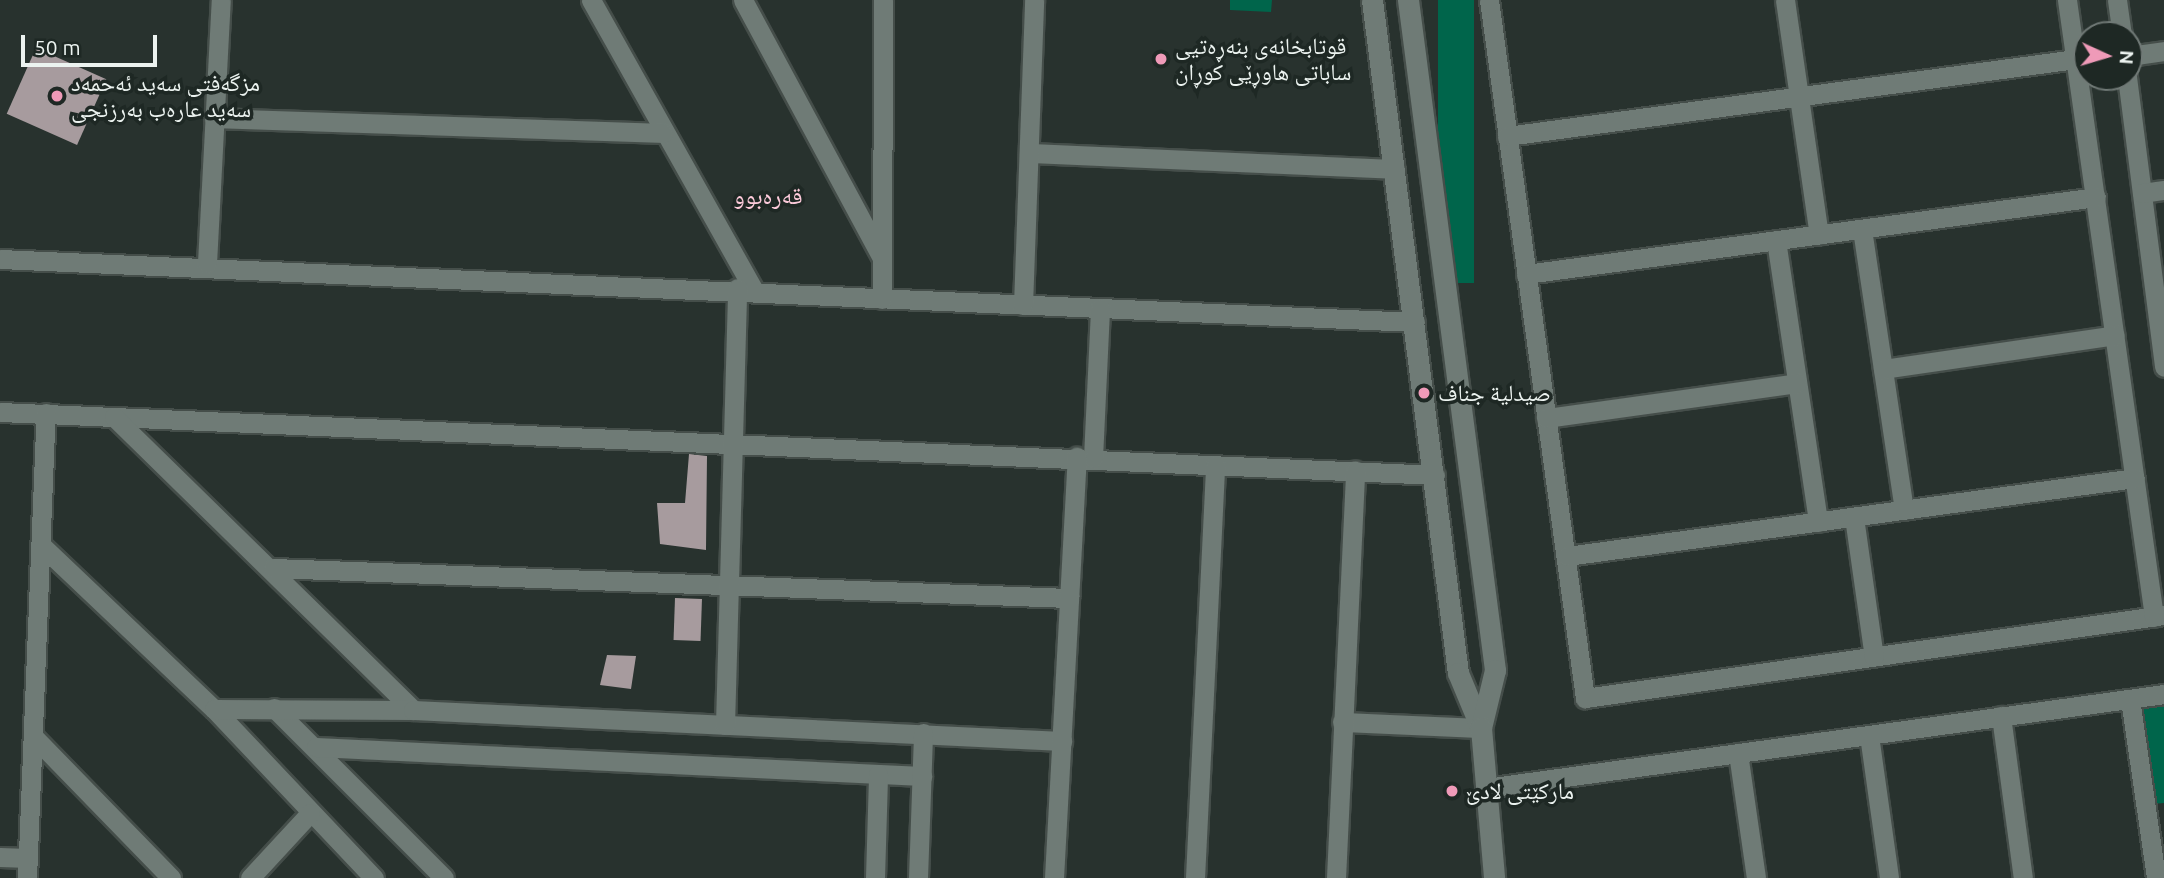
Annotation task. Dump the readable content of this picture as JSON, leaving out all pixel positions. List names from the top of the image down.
{
  "districts": ["قەرەبوو"],
  "places": [
    "قوتابخانەی بنەڕەتیی ساباتی هاوڕێی کوڕان",
    "مزگەفتی سەید ئەحمەد سەید عارەب بەرزنجی",
    "صيدلية جناف",
    "ماركێتی لادێ"
  ],
  "scale_bar": "50 m",
  "north": "right"
}
